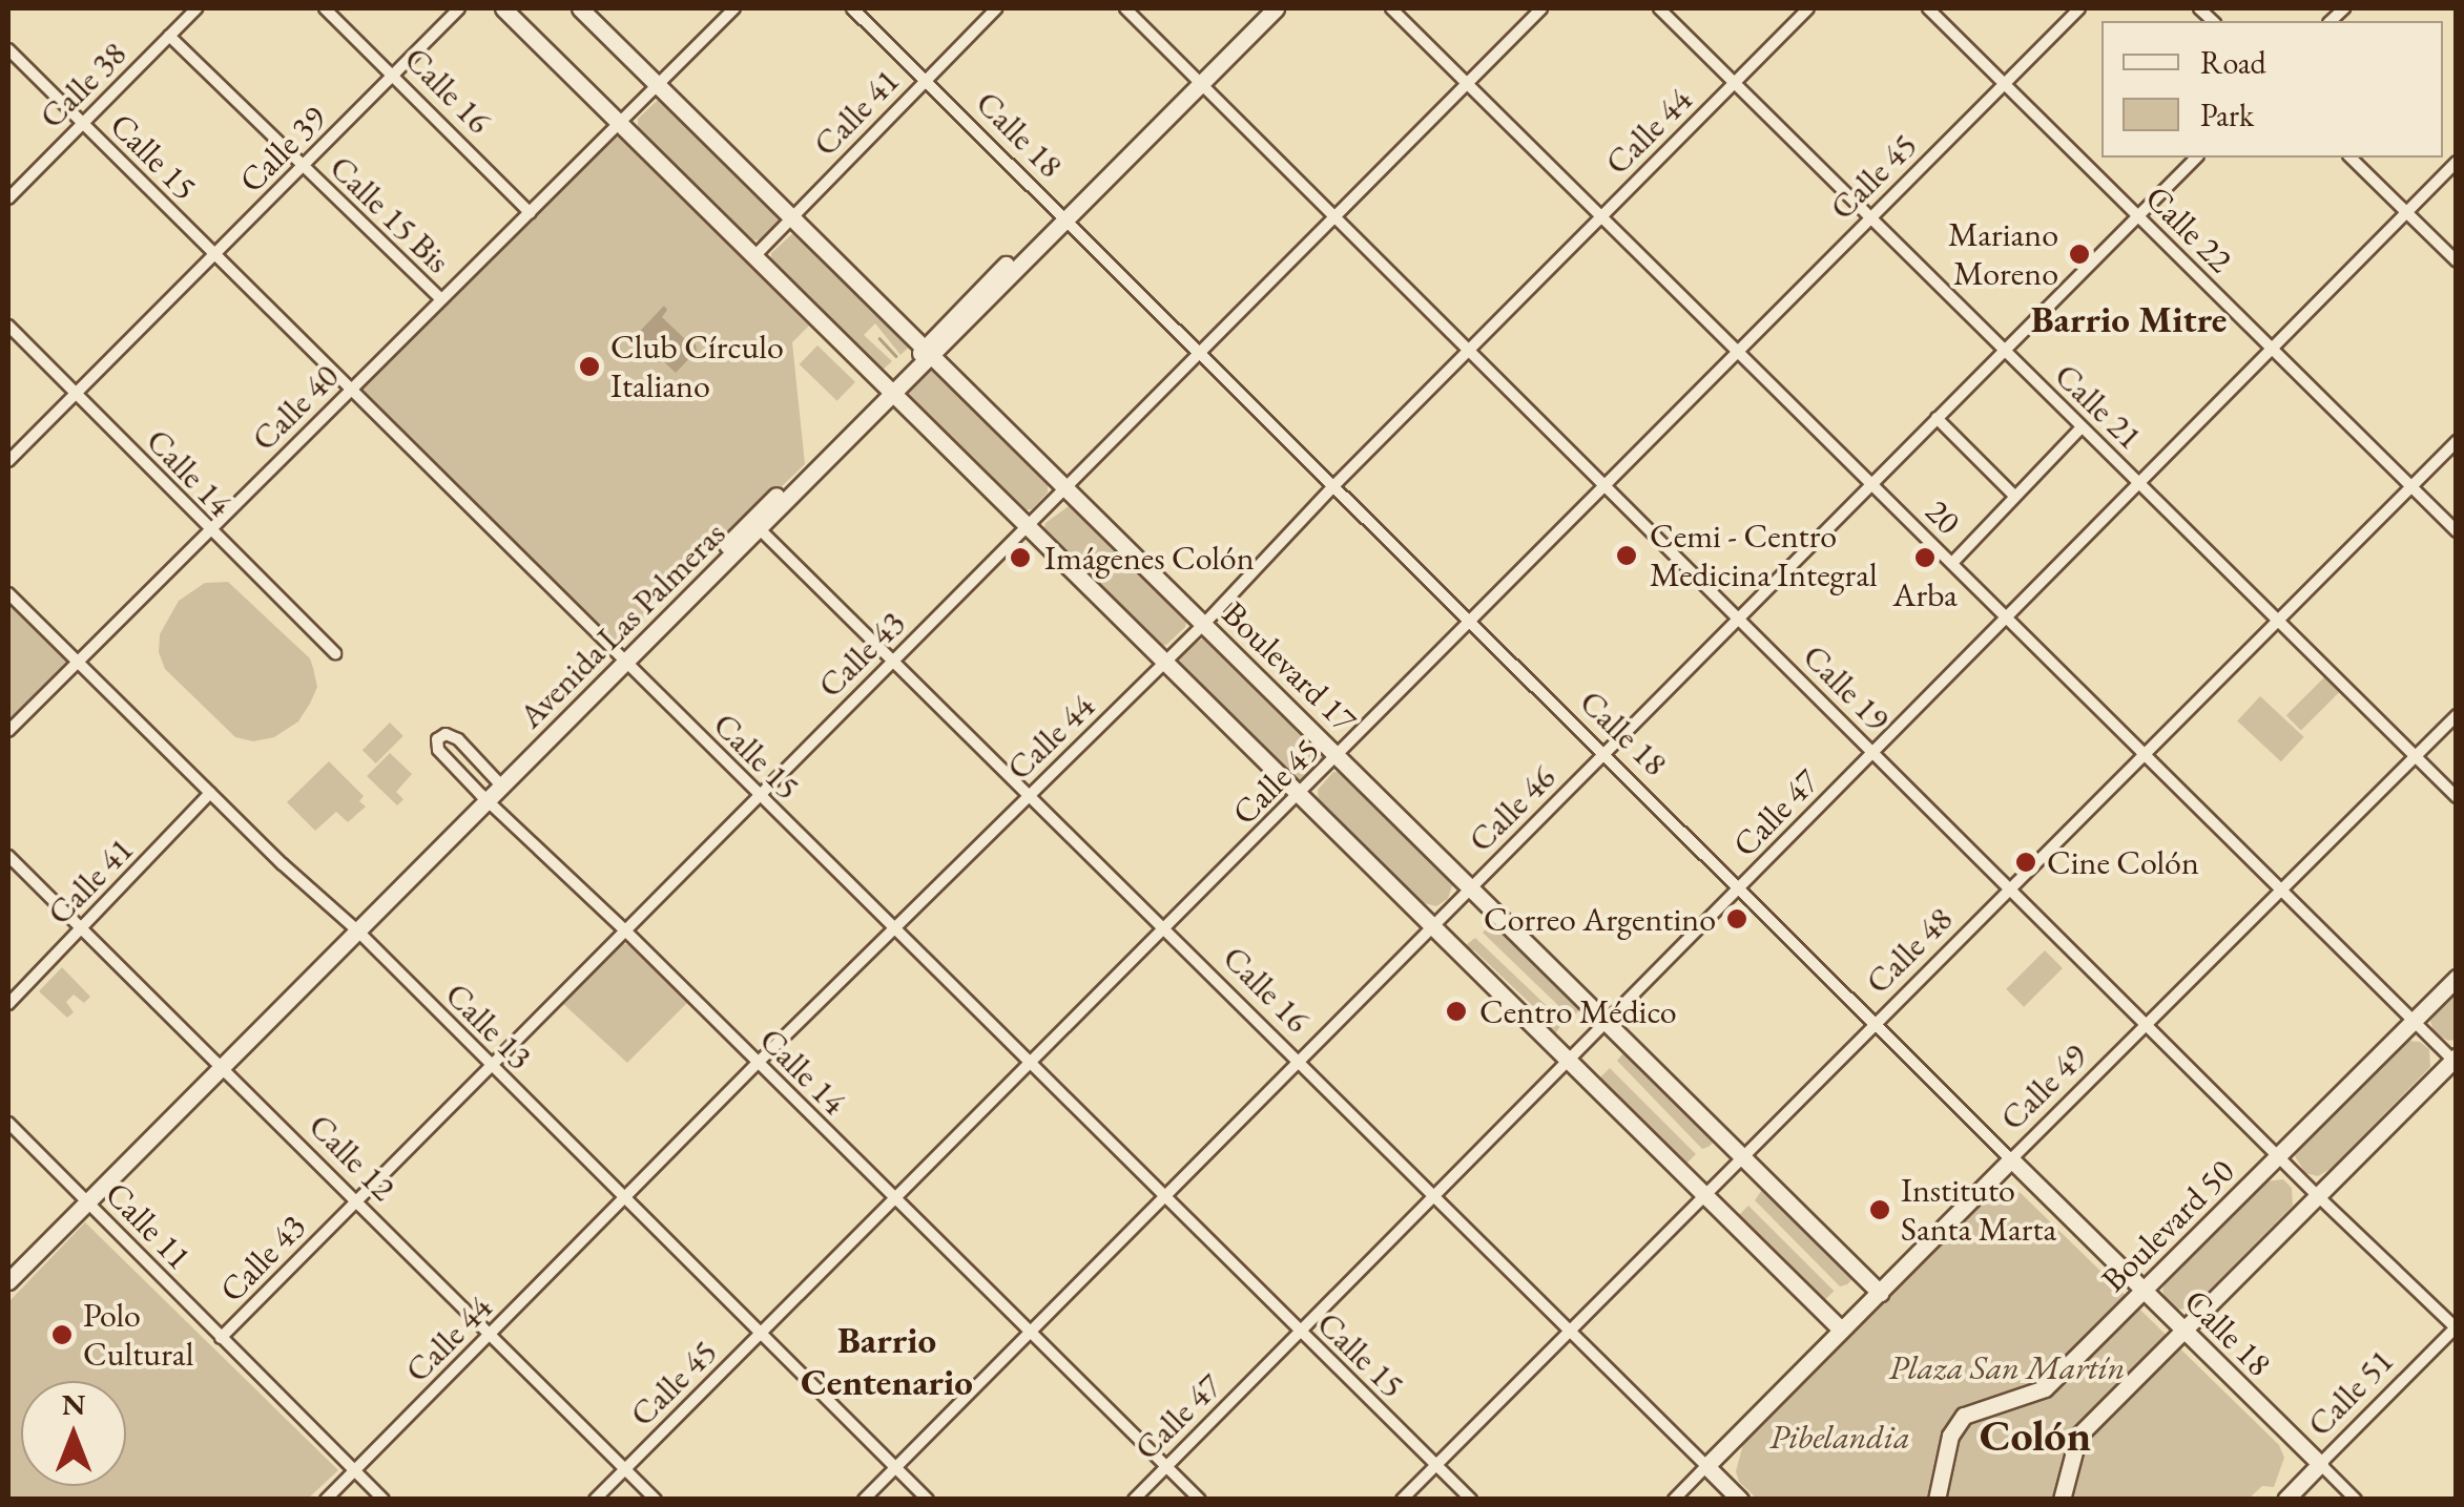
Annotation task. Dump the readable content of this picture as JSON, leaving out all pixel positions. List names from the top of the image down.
{
  "streets": {
    "main road": [
      "Calle 16",
      "Calle 18",
      "Avenida Las Palmeras",
      "Boulevard 17",
      "Calle 49",
      "Boulevard 50",
      "Calle 51"
    ],
    "street": [
      "Calle 38",
      "Calle 41",
      "Calle 44",
      "Calle 39",
      "Calle 15",
      "Calle 45",
      "Calle 15 Bis",
      "Calle 22",
      "Calle 21",
      "Calle 40",
      "Calle 14",
      "20",
      "Calle 43",
      "Calle 19",
      "Calle 46",
      "Calle 47",
      "Calle 48",
      "Calle 13",
      "Calle 12",
      "Calle 11"
    ]
  },
  "crossings": [
    ["Calle 38", "Calle 15"],
    ["Calle 38", "Calle 15 Bis"],
    ["Calle 16", "Calle 44"],
    ["Calle 16", "Calle 39"],
    ["Calle 16", "Calle 45"],
    ["Calle 16", "Calle 40"],
    ["Calle 16", "Avenida Las Palmeras"],
    ["Calle 16", "Calle 43"],
    ["Calle 16", "Calle 46"],
    ["Calle 16", "Calle 47"],
    ["Calle 16", "Calle 48"],
    ["Calle 16", "Calle 49"],
    ["Calle 41", "Calle 18"],
    ["Calle 41", "Boulevard 17"],
    ["Calle 41", "Calle 13"],
    ["Calle 41", "Calle 12"],
    ["Calle 44", "Calle 18"],
    ["Calle 44", "Calle 15"],
    ["Calle 44", "Calle 21"],
    ["Calle 44", "Calle 14"],
    ["Calle 44", "20"],
    ["Calle 44", "Boulevard 17"],
    ["Calle 44", "Calle 19"],
    ["Calle 44", "Calle 13"],
    ["Calle 44", "Calle 12"],
    ["Calle 44", "Calle 11"],
    ["Calle 18", "Calle 45"],
    ["Calle 18", "Avenida Las Palmeras"],
    ["Calle 18", "Calle 43"],
    ["Calle 18", "Calle 46"],
    ["Calle 18", "Calle 47"],
    ["Calle 18", "Calle 48"],
    ["Calle 18", "Calle 49"],
    ["Calle 18", "Boulevard 50"],
    ["Calle 18", "Calle 51"],
    ["Calle 39", "Calle 15"],
    ["Calle 39", "Calle 15 Bis"],
    ["Calle 39", "Calle 14"],
    ["Calle 15", "Calle 45"],
    ["Calle 15", "Calle 40"],
    ["Calle 15", "Avenida Las Palmeras"],
    ["Calle 15", "Calle 43"],
    ["Calle 15", "Calle 46"],
    ["Calle 15", "Calle 47"],
    ["Calle 15", "Calle 48"],
    ["Calle 45", "Calle 22"],
    ["Calle 45", "Calle 21"],
    ["Calle 45", "Calle 14"],
    ["Calle 45", "20"],
    ["Calle 45", "Boulevard 17"],
    ["Calle 45", "Calle 19"],
    ["Calle 45", "Calle 13"],
    ["Calle 45", "Calle 12"],
    ["Calle 15 Bis", "Calle 40"],
    ["Calle 22", "Calle 46"],
    ["Calle 22", "Calle 47"],
    ["Calle 22", "Calle 48"],
    ["Calle 21", "Calle 46"],
    ["Calle 21", "Calle 47"],
    ["Calle 21", "Calle 48"],
    ["Calle 21", "Calle 49"],
    ["Calle 40", "Calle 14"],
    ["Calle 40", "Boulevard 17"],
    ["Calle 40", "Calle 13"],
    ["Calle 14", "Avenida Las Palmeras"],
    ["Calle 14", "Calle 43"],
    ["Calle 14", "Calle 46"],
    ["Calle 14", "Calle 47"],
    ["20", "Calle 43"],
    ["20", "Calle 46"],
    ["20", "Calle 47"],
    ["20", "Calle 48"],
    ["20", "Calle 49"],
    ["20", "Boulevard 50"],
    ["Avenida Las Palmeras", "Boulevard 17"],
    ["Avenida Las Palmeras", "Calle 19"],
    ["Avenida Las Palmeras", "Calle 13"],
    ["Avenida Las Palmeras", "Calle 12"],
    ["Avenida Las Palmeras", "Calle 11"],
    ["Calle 43", "Boulevard 17"],
    ["Calle 43", "Calle 19"],
    ["Calle 43", "Calle 13"],
    ["Calle 43", "Calle 12"],
    ["Calle 43", "Calle 11"],
    ["Boulevard 17", "Calle 46"],
    ["Boulevard 17", "Calle 47"],
    ["Boulevard 17", "Calle 48"],
    ["Boulevard 17", "Calle 49"],
    ["Calle 19", "Calle 46"],
    ["Calle 19", "Calle 47"],
    ["Calle 19", "Calle 48"],
    ["Calle 19", "Calle 49"],
    ["Calle 19", "Boulevard 50"],
    ["Calle 19", "Calle 51"],
    ["Calle 46", "Calle 13"]
  ],
  "districts": ["Barrio Mitre", "Barrio Centenario", "Colón"],
  "parks": ["Plaza San Martín", "Pibelandia"],
  "places": [
    "Mariano Moreno",
    "Club Círculo Italiano",
    "Cemi - Centro Medicina Integral",
    "Imágenes Colón",
    "Arba",
    "Cine Colón",
    "Correo Argentino",
    "Centro Médico",
    "Instituto Santa Marta",
    "Polo Cultural"
  ],
  "legend": ["Road", "Park"],
  "north": "top"
}
